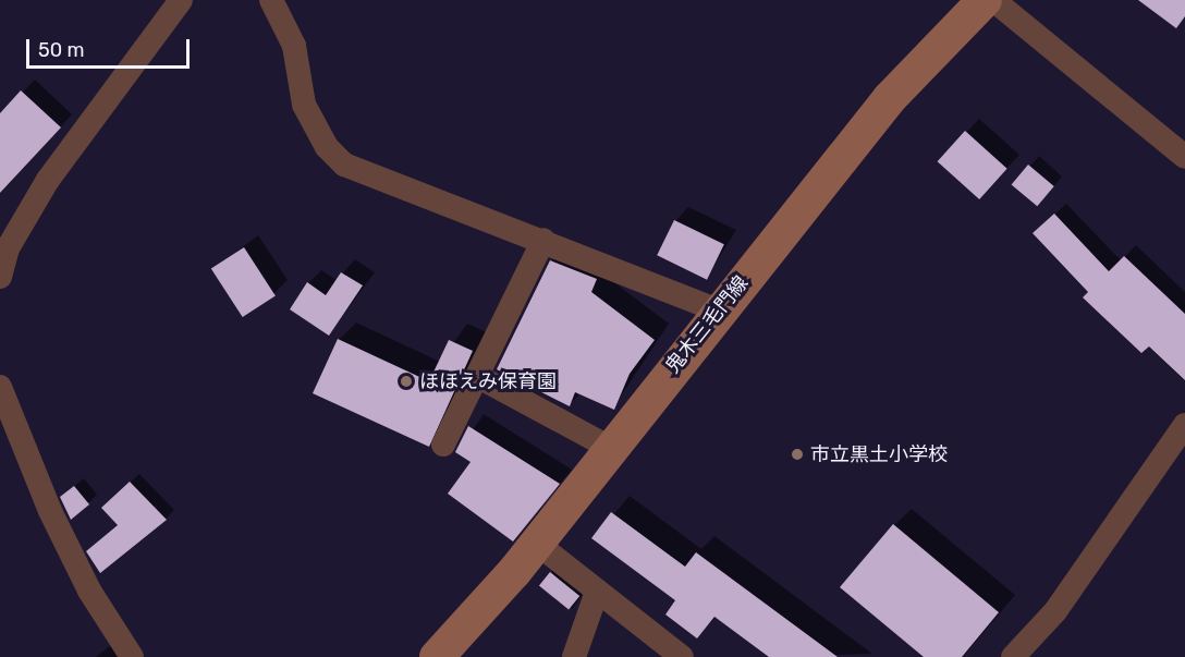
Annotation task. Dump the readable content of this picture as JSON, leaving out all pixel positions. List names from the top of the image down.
{
  "streets": {
    "main road": ["鬼木三毛門線"]
  },
  "places": ["ほほえみ保育園", "市立黒土小学校"],
  "scale_bar": "50 m"
}
